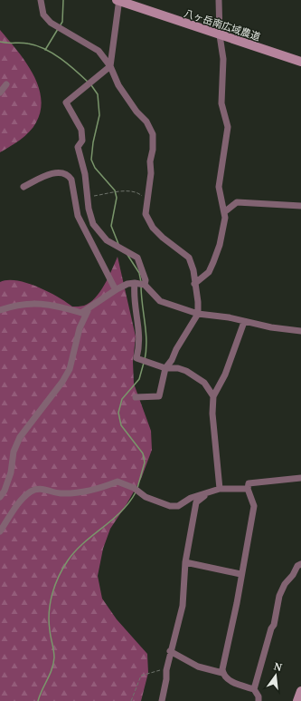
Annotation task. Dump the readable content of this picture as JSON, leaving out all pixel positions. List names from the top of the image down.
{
  "streets": {
    "street": ["八ヶ岳南広域農道"]
  },
  "north": "top"
}
